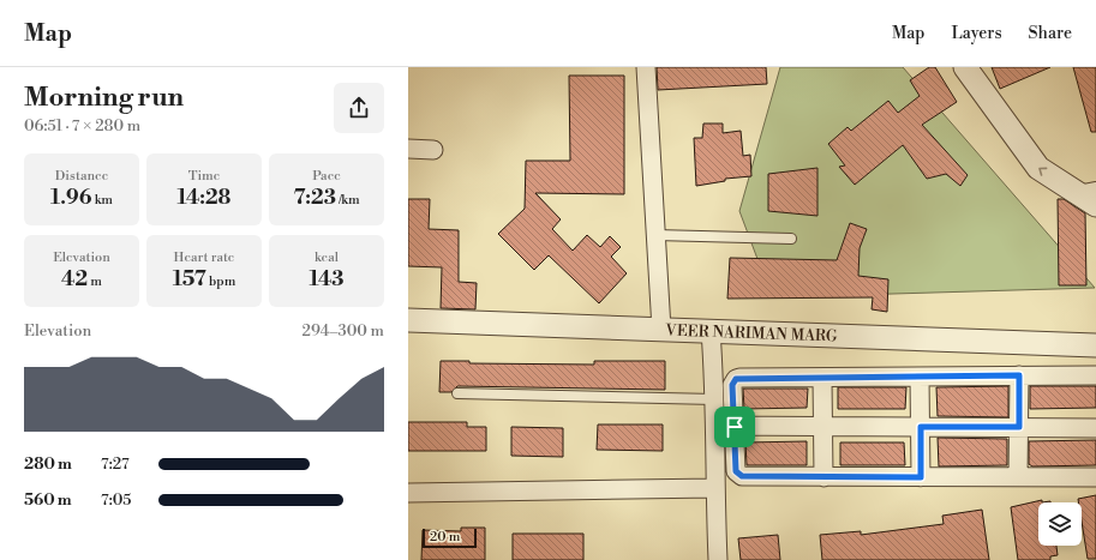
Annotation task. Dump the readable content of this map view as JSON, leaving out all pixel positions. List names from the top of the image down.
{
  "streets": {
    "street": ["VEER NARIMAN MARG"]
  },
  "scale_bar": "20 m",
  "page": {
    "header": "Map",
    "nav": ["Map", "Layers", "Share"],
    "heading": ["Morning run", "06:51 · 7 × 280 m"],
    "stats": [
      ["Distance", "1.96 km"],
      ["Time", "14:28"],
      ["Pace", "7:23 /km"],
      ["Elevation", "42 m"],
      ["Heart rate", "157 bpm"],
      ["kcal", "143"]
    ],
    "chart": ["Elevation", "294–300 m"],
    "list": [
      {
        "name": "280 m",
        "note": "7:27"
      },
      {
        "name": "560 m",
        "note": "7:05"
      }
    ],
    "scale": "20 m"
  }
}
